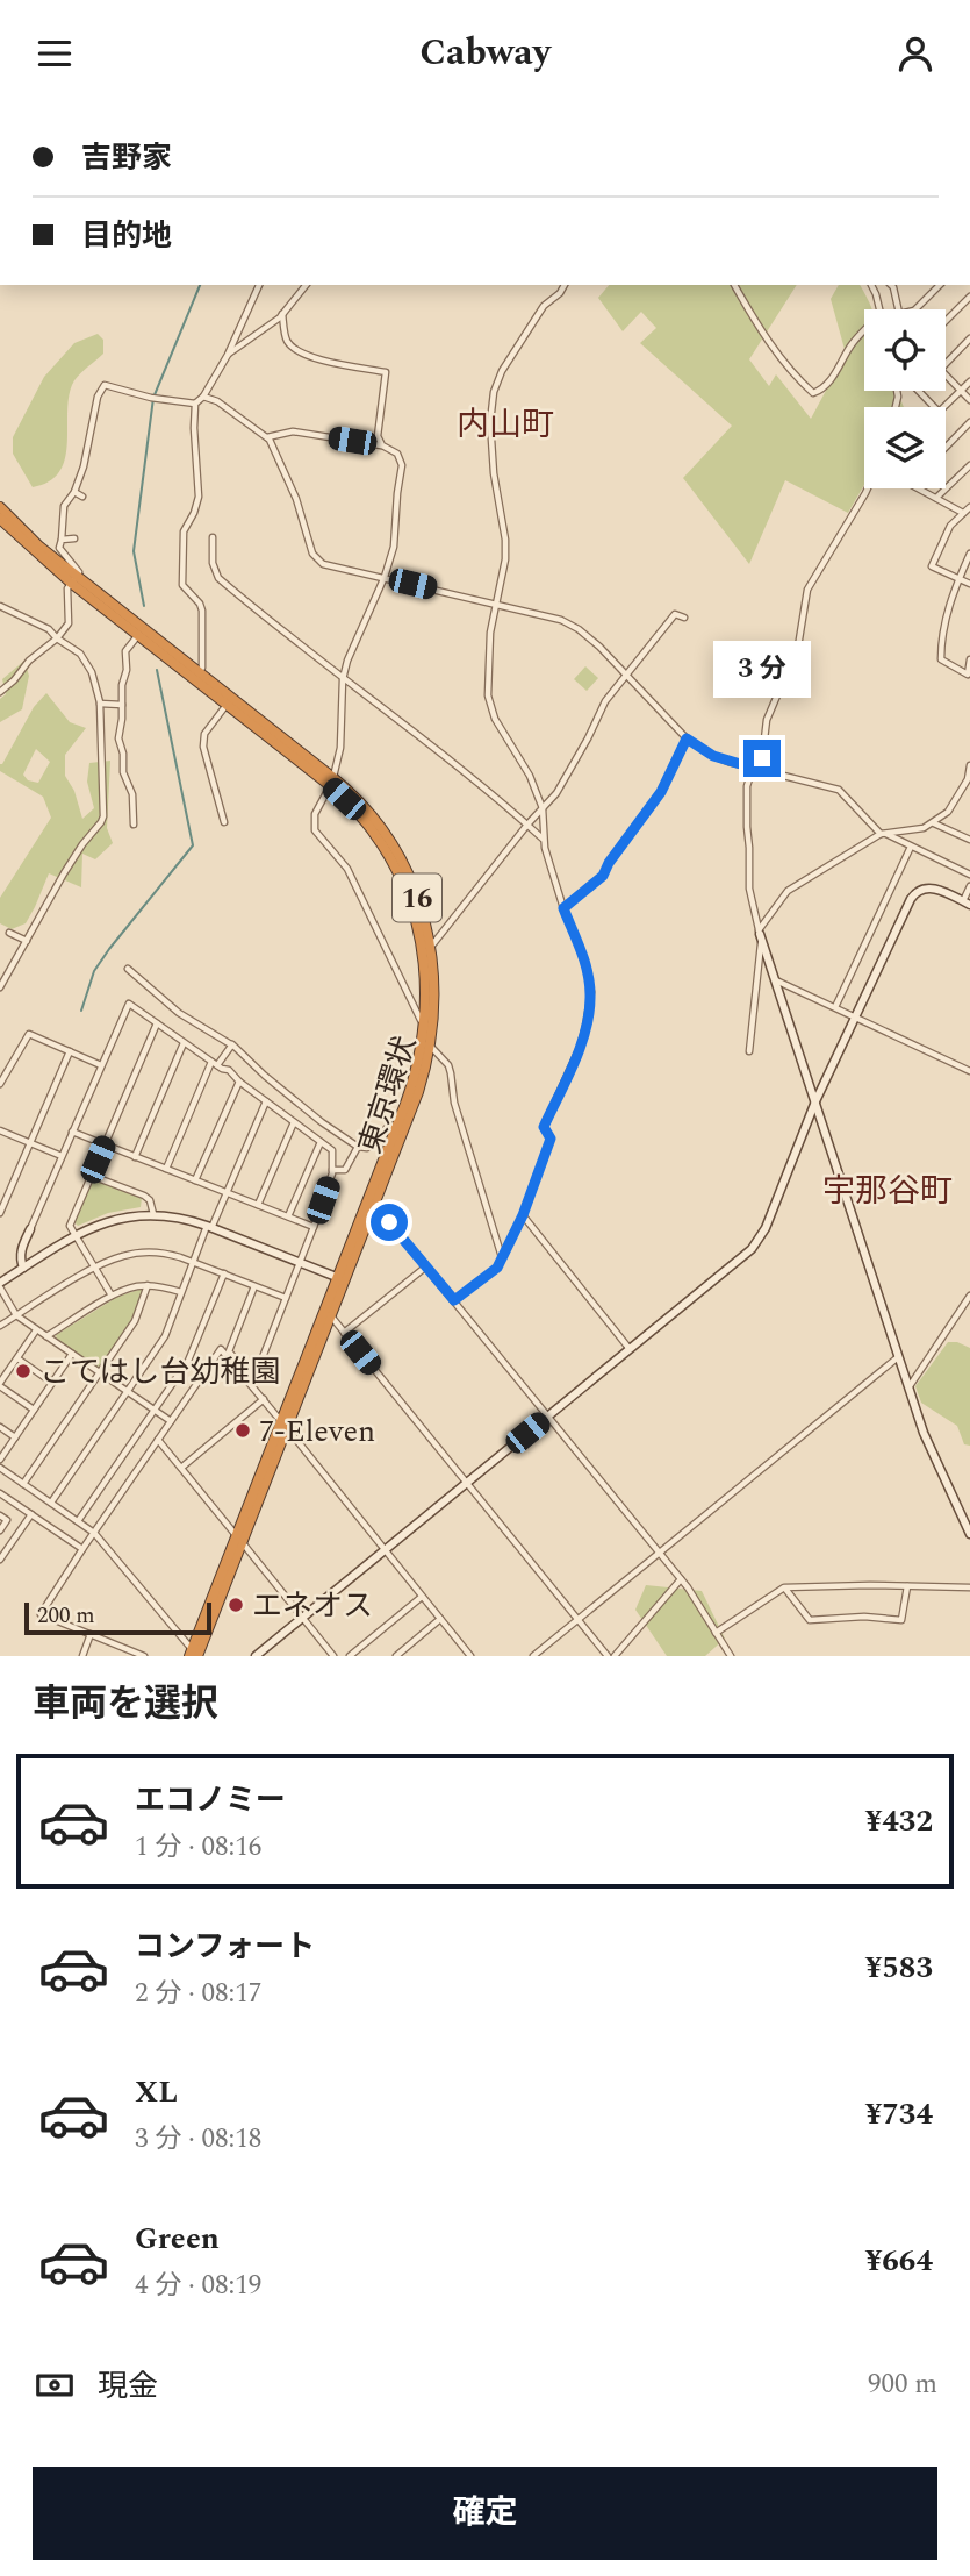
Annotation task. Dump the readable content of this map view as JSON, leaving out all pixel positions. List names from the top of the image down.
{
  "streets": {
    "highway": ["16", "東京環状"]
  },
  "districts": ["内山町", "宇那谷町"],
  "places": ["こてはし台幼稚園", "7-Eleven", "エネオス"],
  "scale_bar": "200 m",
  "page": {
    "header": "Cabway",
    "banner": ["吉野家", "目的地"],
    "bubble": "3 分",
    "scale": "200 m",
    "heading": "車両を選択",
    "list": [
      {
        "name": "エコノミー",
        "note": "1 分 · 08:16",
        "value": "¥432"
      },
      {
        "name": "コンフォート",
        "note": "2 分 · 08:17",
        "value": "¥583"
      },
      {
        "name": "XL",
        "note": "3 分 · 08:18",
        "value": "¥734"
      },
      {
        "name": "Green",
        "note": "4 分 · 08:19",
        "value": "¥664"
      }
    ],
    "pay": ["現金", "900 m"],
    "buttons": "確定"
  }
}
